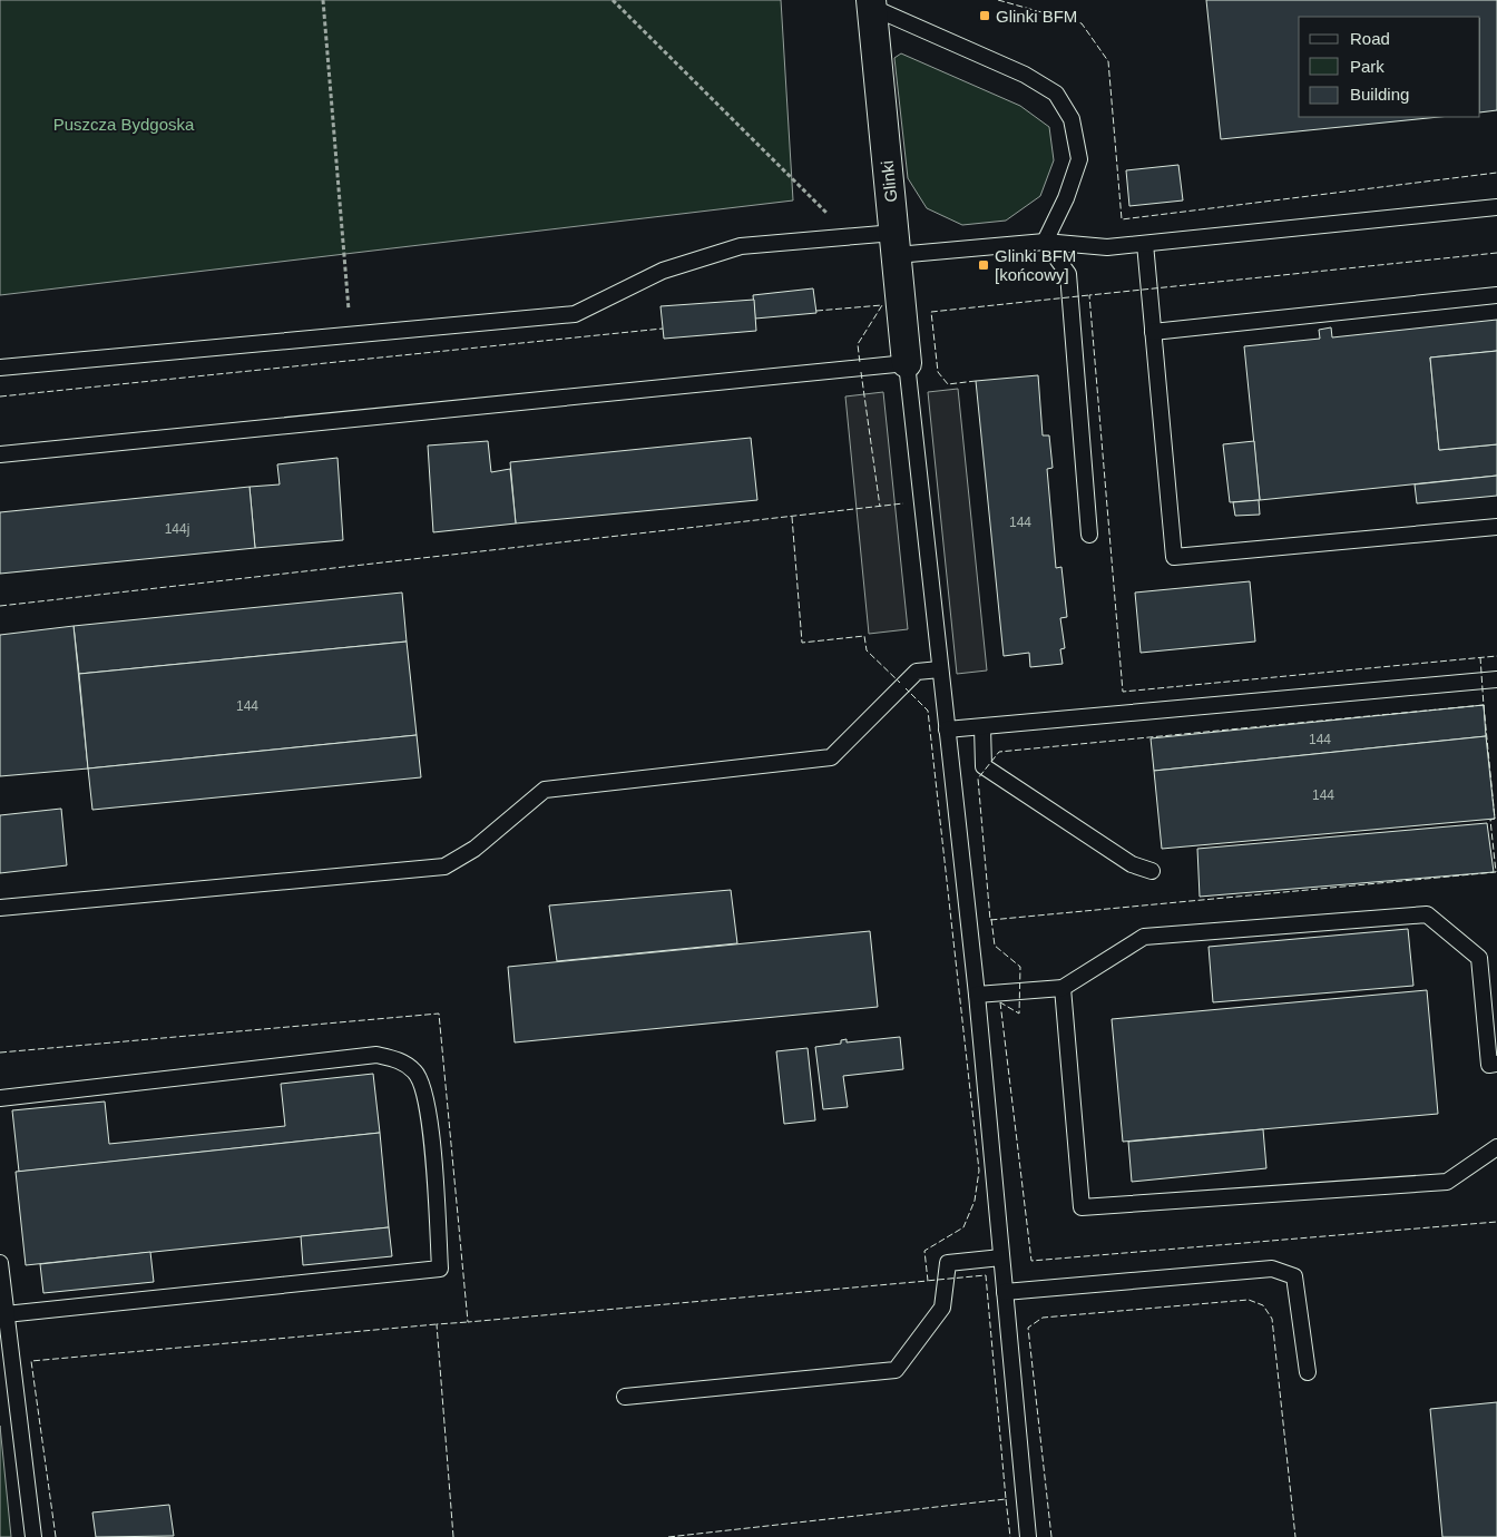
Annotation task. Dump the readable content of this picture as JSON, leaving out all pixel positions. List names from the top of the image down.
{
  "streets": {
    "street": ["Glinki"]
  },
  "parks": ["Puszcza Bydgoska"],
  "places": {
    "transit": ["Glinki BFM", "Glinki BFM [końcowy]"]
  },
  "house_numbers": [
    "144",
    "144j",
    "144",
    "144",
    "144"
  ],
  "legend": ["Road", "Park", "Building"]
}
